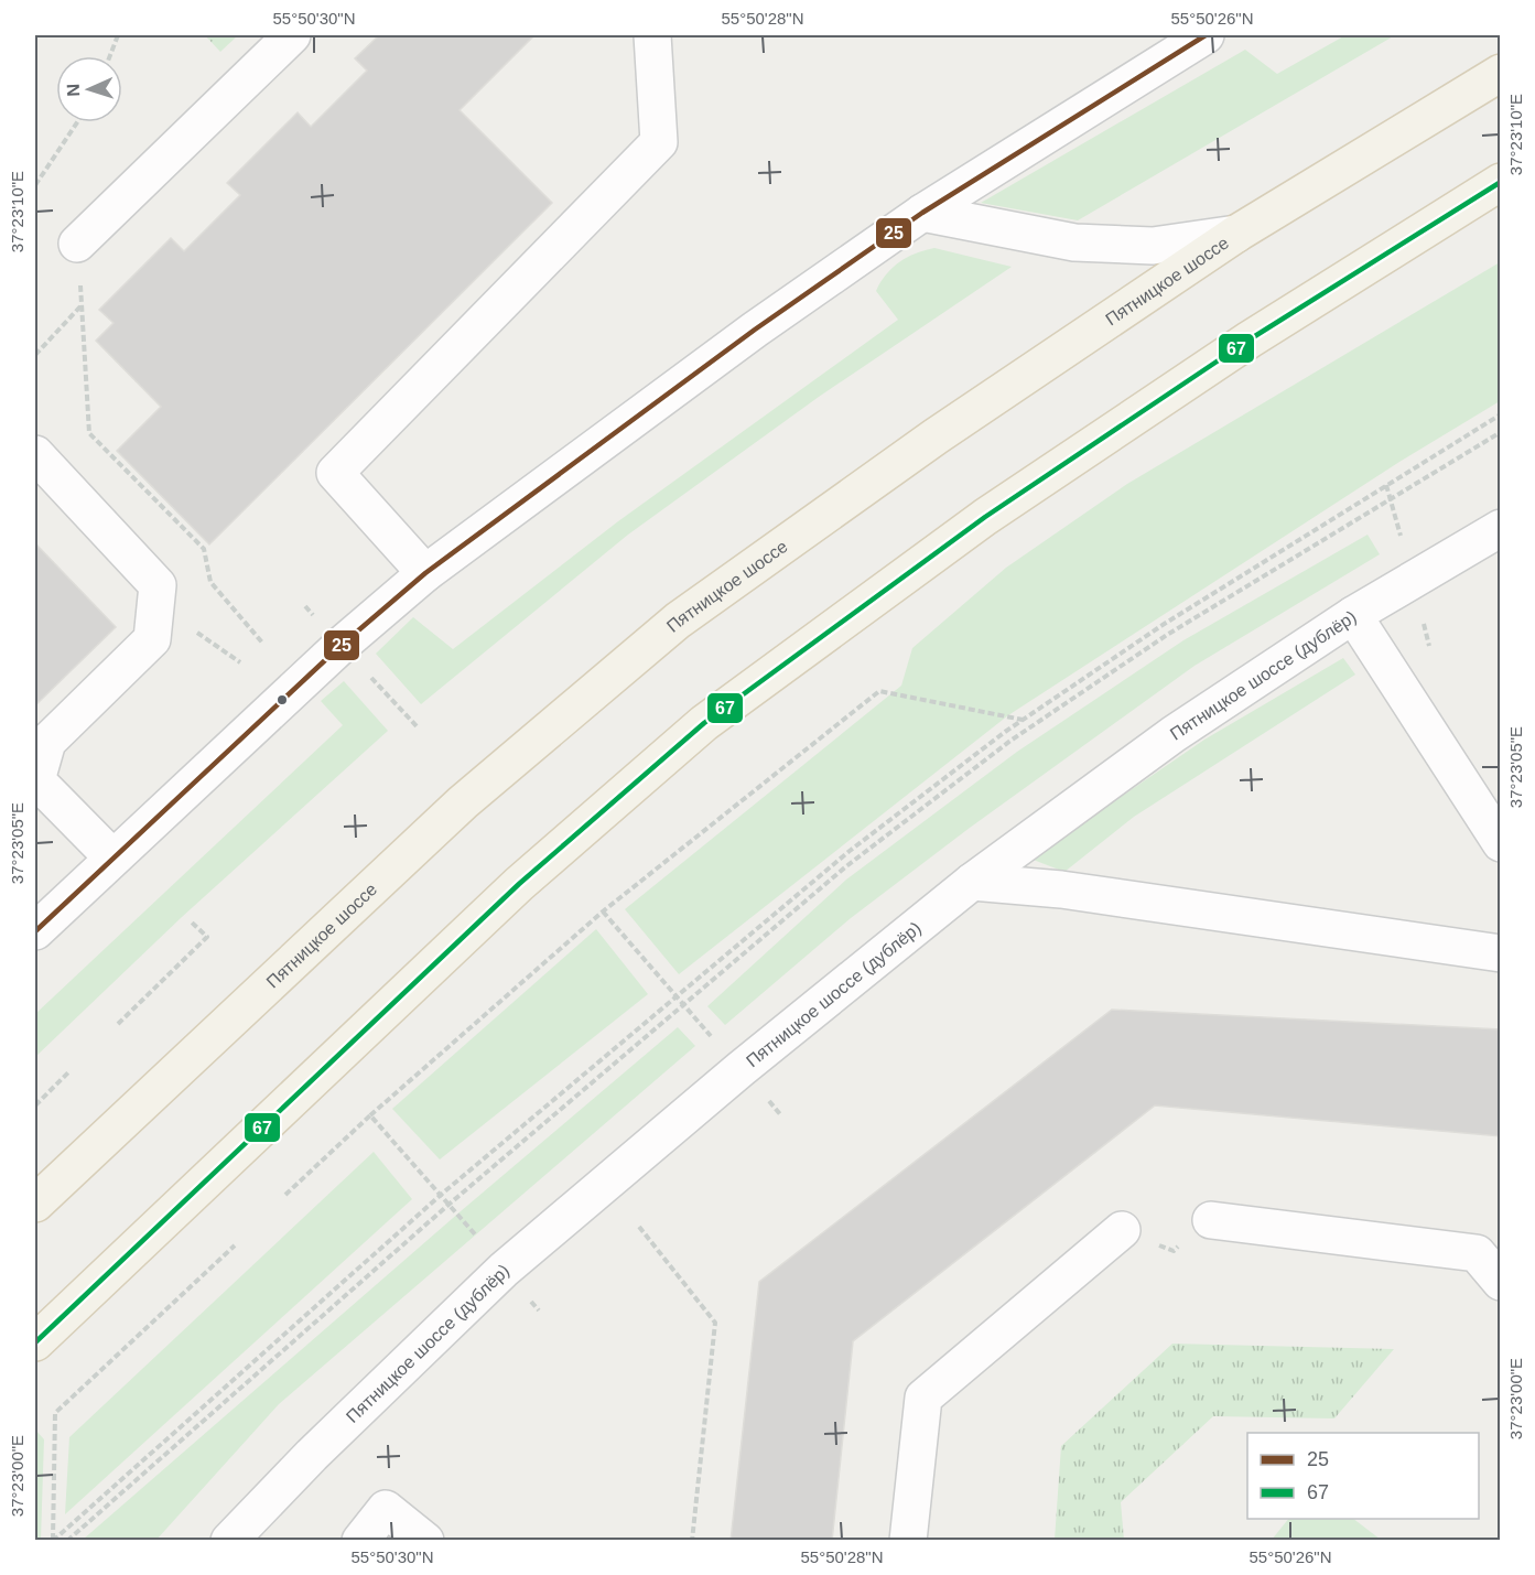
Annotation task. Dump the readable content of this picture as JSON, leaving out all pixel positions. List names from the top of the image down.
{
  "streets": {
    "main road": ["Пятницкое шоссе"],
    "street": ["Пятницкое шоссе (дублёр)"]
  },
  "lines": ["transit line 25", "transit line 67"],
  "legend": ["25", "67"],
  "north": "left",
  "coordinates": [
    "55°50'30\"N",
    "55°50'28\"N",
    "55°50'26\"N",
    "37°23'10\"E",
    "37°23'05\"E",
    "37°23'00\"E"
  ]
}
